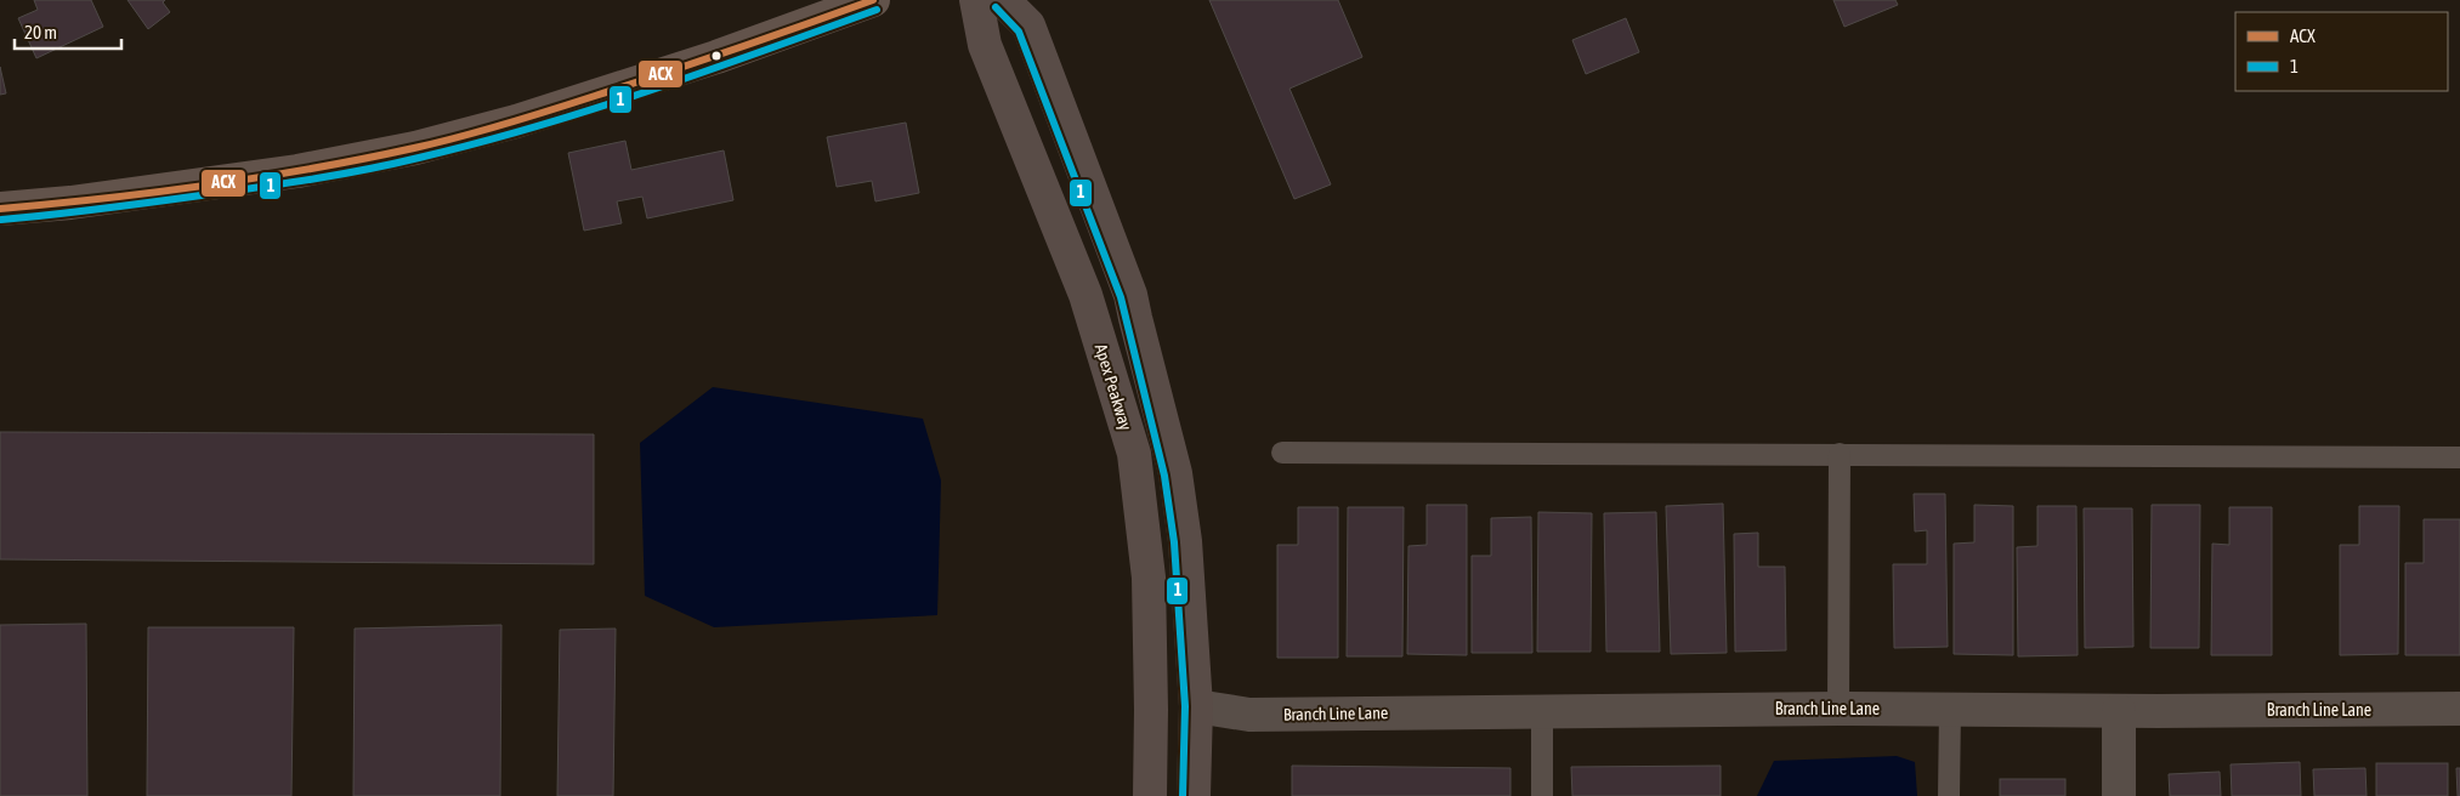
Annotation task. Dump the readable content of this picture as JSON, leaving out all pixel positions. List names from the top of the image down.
{
  "streets": {
    "main road": ["Apex Peakway"],
    "street": ["Branch Line Lane"]
  },
  "lines": ["transit line ACX", "transit line 1"],
  "legend": ["ACX", "1"],
  "scale_bar": "20 m"
}
